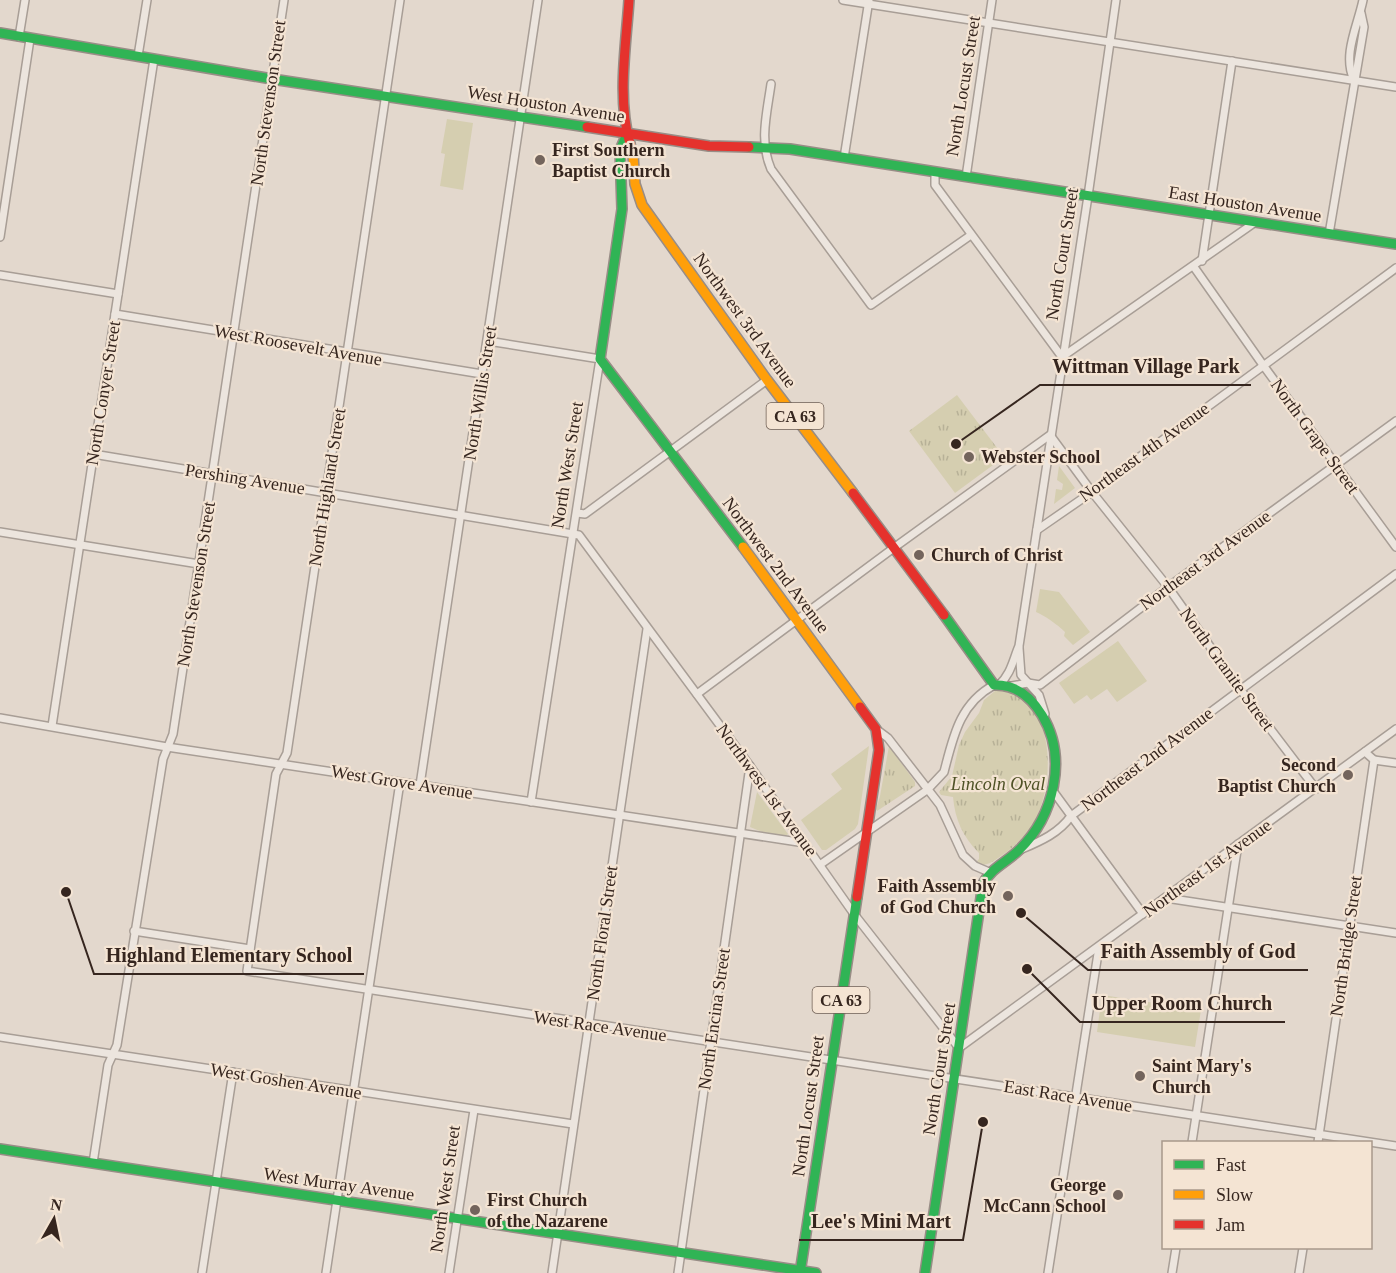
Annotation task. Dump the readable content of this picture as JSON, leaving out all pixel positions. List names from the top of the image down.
{
  "streets": {
    "main road": [
      "North Locust Street",
      "West Houston Avenue",
      "East Houston Avenue",
      "North Court Street",
      "Northwest 3rd Avenue",
      "CA 63",
      "North West Street",
      "Northwest 2nd Avenue",
      "West Murray Avenue"
    ],
    "street": [
      "North Stevenson Street",
      "West Roosevelt Avenue",
      "North Conyer Street",
      "North Willis Street",
      "North Grape Street",
      "Northeast 4th Avenue",
      "Pershing Avenue",
      "North Highland Street",
      "Northeast 3rd Avenue",
      "North Granite Street",
      "Northeast 2nd Avenue",
      "West Grove Avenue",
      "Northwest 1st Avenue",
      "Northeast 1st Avenue",
      "North Floral Street",
      "North Bridge Street",
      "North Encina Street",
      "West Race Avenue",
      "West Goshen Avenue",
      "East Race Avenue"
    ]
  },
  "crossings": [
    ["North Locust Street", "West Houston Avenue"],
    ["North Locust Street", "Northwest 2nd Avenue"],
    ["North Locust Street", "Northwest 1st Avenue"],
    ["North Locust Street", "West Race Avenue"],
    ["North Locust Street", "West Murray Avenue"],
    ["North Stevenson Street", "West Houston Avenue"],
    ["North Stevenson Street", "West Roosevelt Avenue"],
    ["North Stevenson Street", "Pershing Avenue"],
    ["North Stevenson Street", "West Grove Avenue"],
    ["North Stevenson Street", "West Goshen Avenue"],
    ["North Stevenson Street", "West Murray Avenue"],
    ["West Houston Avenue", "East Houston Avenue"],
    ["West Houston Avenue", "North Court Street"],
    ["West Houston Avenue", "Northwest 3rd Avenue"],
    ["West Houston Avenue", "North Conyer Street"],
    ["West Houston Avenue", "North Willis Street"],
    ["West Houston Avenue", "CA 63"],
    ["West Houston Avenue", "North West Street"],
    ["West Houston Avenue", "North Highland Street"],
    ["East Houston Avenue", "North Court Street"],
    ["North Court Street", "Northwest 3rd Avenue"],
    ["North Court Street", "Northeast 4th Avenue"],
    ["North Court Street", "Northwest 2nd Avenue"],
    ["North Court Street", "North Granite Street"],
    ["North Court Street", "Northeast 2nd Avenue"],
    ["North Court Street", "Northwest 1st Avenue"],
    ["North Court Street", "Northeast 1st Avenue"],
    ["North Court Street", "West Race Avenue"],
    ["North Court Street", "East Race Avenue"],
    ["Northwest 3rd Avenue", "CA 63"],
    ["Northwest 3rd Avenue", "North West Street"],
    ["Northwest 3rd Avenue", "Northwest 2nd Avenue"],
    ["Northwest 3rd Avenue", "Northeast 2nd Avenue"],
    ["West Roosevelt Avenue", "North Conyer Street"],
    ["West Roosevelt Avenue", "North Willis Street"],
    ["West Roosevelt Avenue", "North Highland Street"],
    ["North Conyer Street", "Pershing Avenue"],
    ["North Conyer Street", "West Grove Avenue"],
    ["North Willis Street", "Pershing Avenue"],
    ["North Willis Street", "West Grove Avenue"],
    ["CA 63", "North West Street"],
    ["North Grape Street", "Northeast 4th Avenue"],
    ["North Grape Street", "Northeast 3rd Avenue"],
    ["Northeast 4th Avenue", "North Granite Street"],
    ["North West Street", "Pershing Avenue"],
    ["North West Street", "Northwest 2nd Avenue"],
    ["North West Street", "West Grove Avenue"],
    ["North West Street", "Northwest 1st Avenue"],
    ["North West Street", "West Goshen Avenue"],
    ["North West Street", "West Murray Avenue"],
    ["Pershing Avenue", "North Highland Street"],
    ["Pershing Avenue", "Northwest 1st Avenue"],
    ["North Highland Street", "West Grove Avenue"],
    ["North Highland Street", "West Race Avenue"],
    ["Northeast 3rd Avenue", "North Granite Street"],
    ["Northwest 2nd Avenue", "Northeast 2nd Avenue"],
    ["North Granite Street", "Northeast 2nd Avenue"],
    ["North Granite Street", "Northeast 1st Avenue"],
    ["West Grove Avenue", "Northwest 1st Avenue"],
    ["West Grove Avenue", "North Floral Street"],
    ["West Grove Avenue", "North Encina Street"],
    ["Northwest 1st Avenue", "Northeast 1st Avenue"],
    ["Northwest 1st Avenue", "North Floral Street"],
    ["Northwest 1st Avenue", "North Encina Street"],
    ["North Floral Street", "West Race Avenue"],
    ["North Floral Street", "West Goshen Avenue"],
    ["North Floral Street", "West Murray Avenue"],
    ["North Bridge Street", "East Race Avenue"],
    ["North Encina Street", "West Race Avenue"],
    ["North Encina Street", "West Murray Avenue"],
    ["West Race Avenue", "East Race Avenue"]
  ],
  "parks": ["Lincoln Oval"],
  "places": [
    "First Southern Baptist Church",
    "Wittman Village Park",
    "Webster School",
    "Church of Christ",
    "Second Baptist Church",
    "Highland Elementary School",
    "Faith Assembly of God Church",
    "Faith Assembly of God",
    "Upper Room Church",
    "Saint Mary's Church",
    "Lee's Mini Mart",
    "George McCann School",
    "First Church of the Nazarene"
  ],
  "legend": ["Fast", "Slow", "Jam"],
  "north": "top"
}
